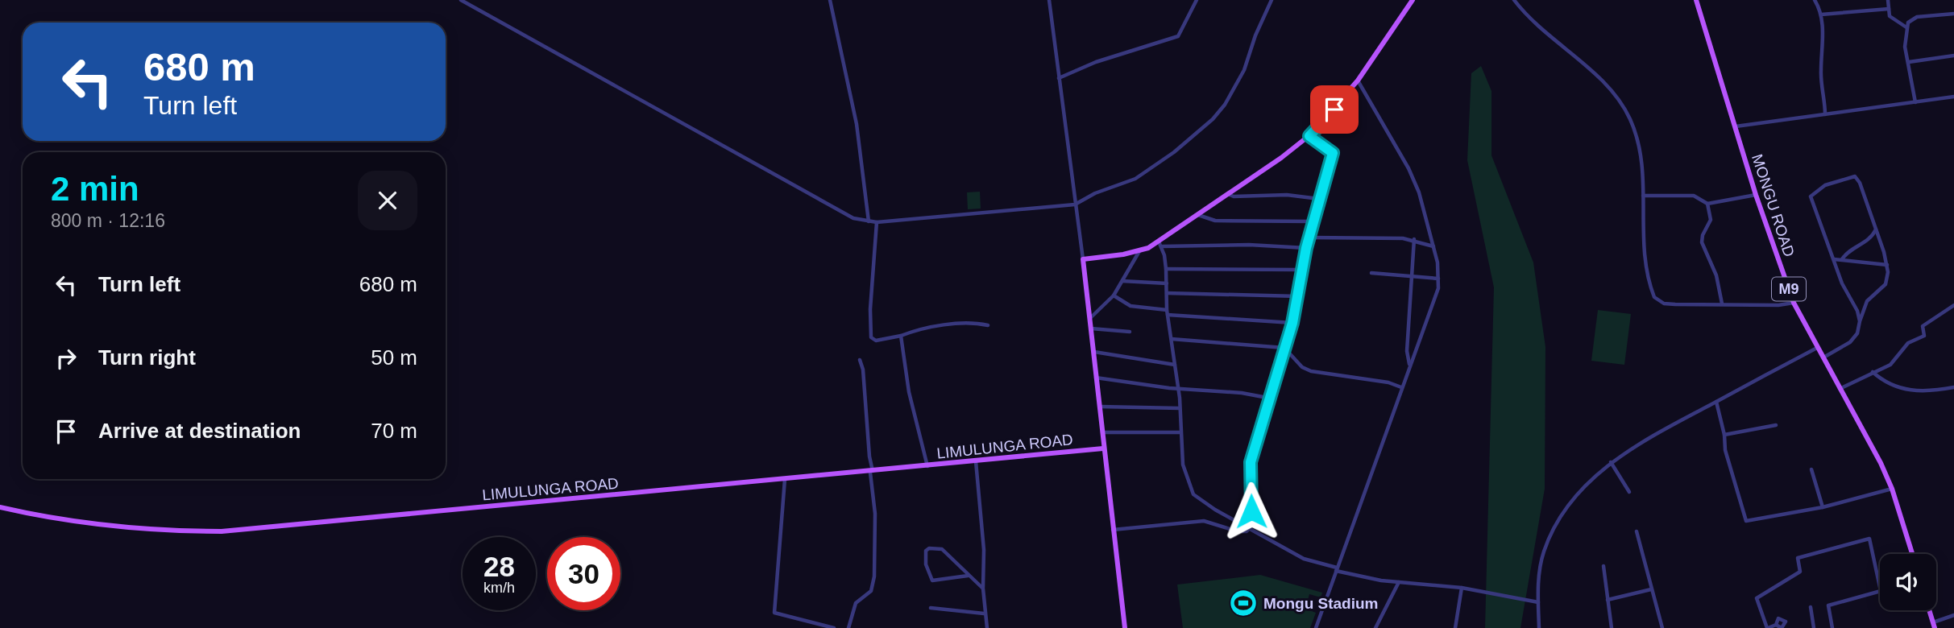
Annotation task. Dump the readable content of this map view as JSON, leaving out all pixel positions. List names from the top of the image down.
{
  "streets": {
    "main road": ["MONGU ROAD", "M9", "LIMULUNGA ROAD"]
  },
  "places": {
    "sports": ["Mongu Stadium"]
  },
  "page": {
    "turn": ["680 m", "Turn left"],
    "heading": ["2 min", "800 m · 12:16"],
    "list": [
      {
        "name": "Turn left",
        "value": "680 m"
      },
      {
        "name": "Turn right",
        "value": "50 m"
      },
      {
        "name": "Arrive at destination",
        "value": "70 m"
      }
    ],
    "speed": "28 km/h",
    "limit": "30"
  }
}
